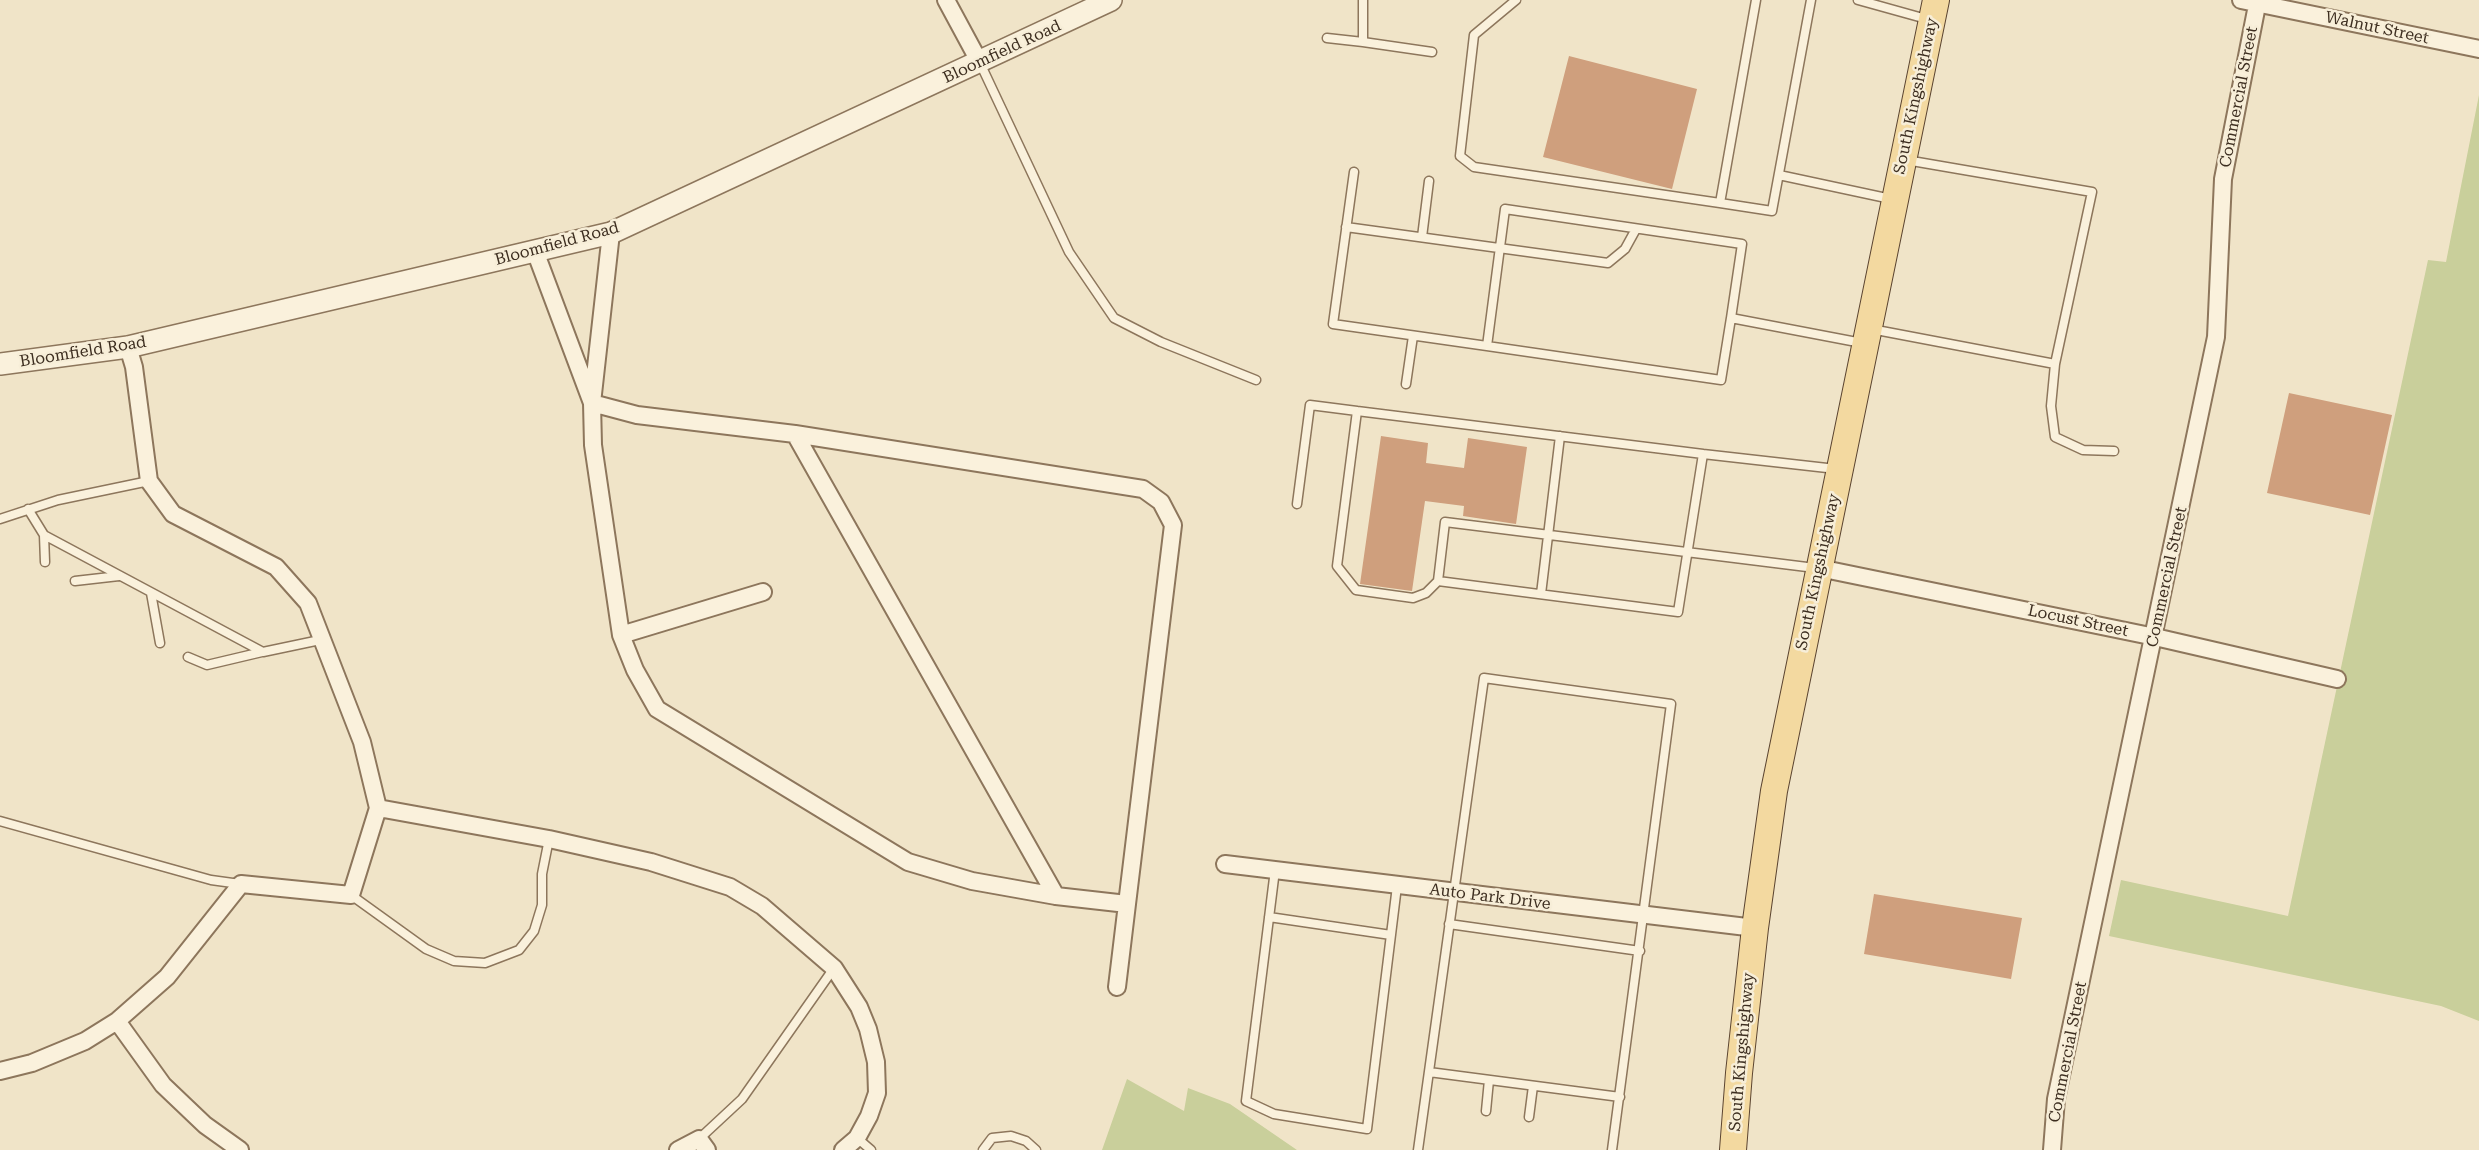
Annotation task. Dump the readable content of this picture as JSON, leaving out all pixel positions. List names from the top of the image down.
{
  "streets": {
    "main road": ["South Kingshighway"],
    "street": [
      "Walnut Street",
      "Bloomfield Road",
      "Commercial Street",
      "Locust Street",
      "Auto Park Drive"
    ]
  },
  "crossings": [
    ["Walnut Street", "Commercial Street"],
    ["South Kingshighway", "Locust Street"],
    ["South Kingshighway", "Auto Park Drive"],
    ["Commercial Street", "Locust Street"]
  ]
}
